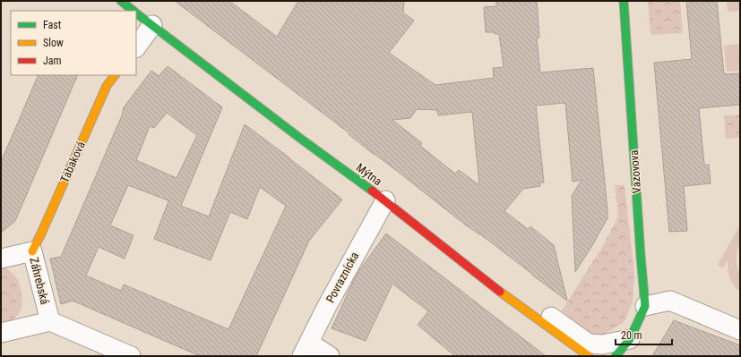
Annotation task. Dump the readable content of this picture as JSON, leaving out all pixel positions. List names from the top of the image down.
{
  "streets": {
    "main road": ["Tabaková", "Vazovova", "Mýtna"],
    "street": ["Povraznícka", "Záhrebská"]
  },
  "crossings": [
    ["Tabaková", "Záhrebská"],
    ["Mýtna", "Povraznícka"]
  ],
  "legend": ["Fast", "Slow", "Jam"],
  "scale_bar": "20 m"
}
